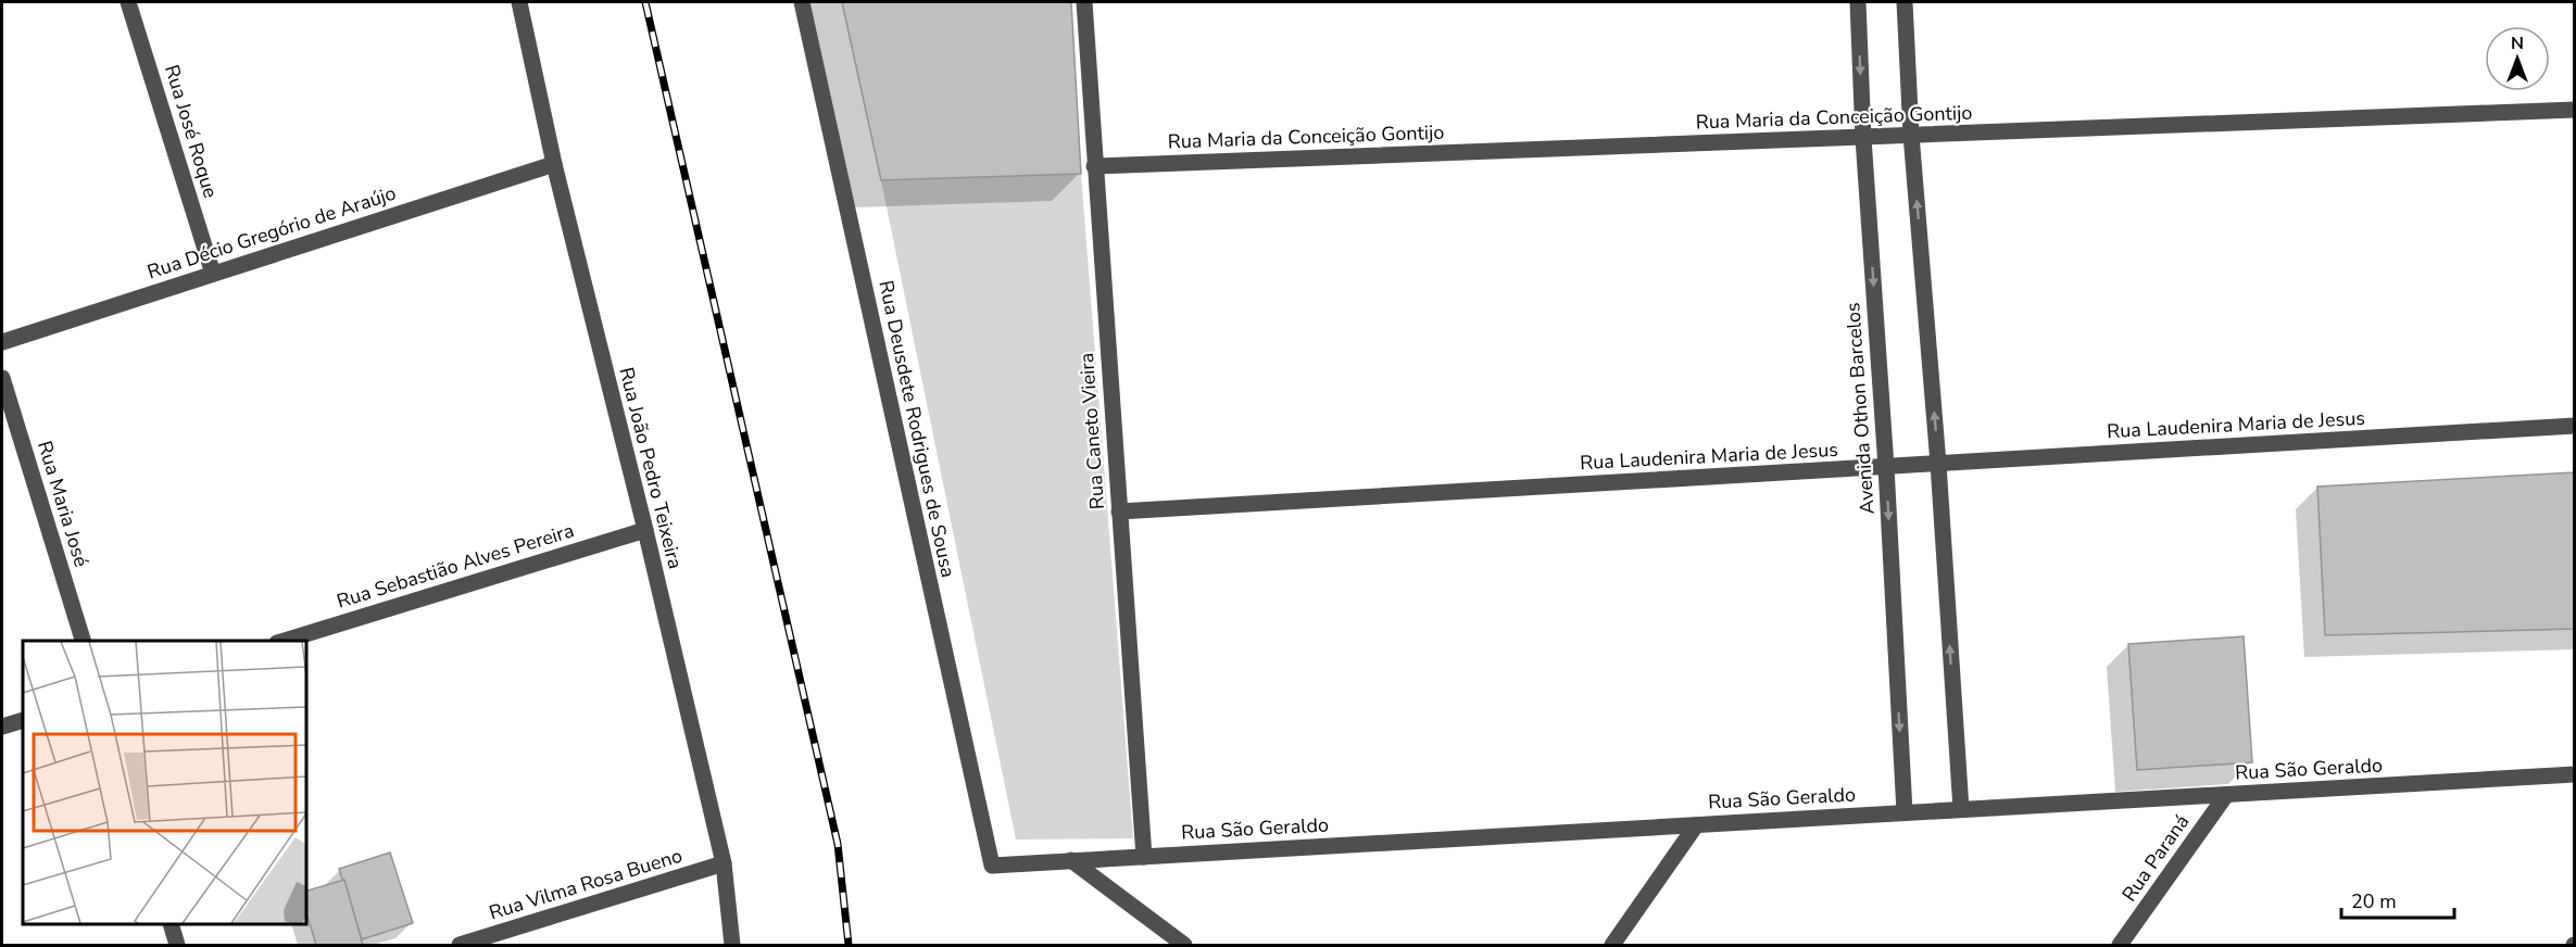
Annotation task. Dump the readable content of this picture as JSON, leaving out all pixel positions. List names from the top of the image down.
{
  "streets": {
    "street": [
      "Rua Maria da Conceição Gontijo",
      "Rua José Roque",
      "Rua Décio Gregório de Araújo",
      "Avenida Othon Barcelos",
      "Rua Laudenira Maria de Jesus",
      "Rua Deusdete Rodrigues de Sousa",
      "Rua Caneto Vieira",
      "Rua João Pedro Teixeira",
      "Rua Maria José",
      "Rua Sebastião Alves Pereira",
      "Rua São Geraldo",
      "Rua Paraná",
      "Rua Vilma Rosa Bueno"
    ]
  },
  "crossings": [
    ["Rua Maria da Conceição Gontijo", "Avenida Othon Barcelos"],
    ["Rua Maria da Conceição Gontijo", "Rua Caneto Vieira"],
    ["Rua José Roque", "Rua Décio Gregório de Araújo"],
    ["Rua Décio Gregório de Araújo", "Rua João Pedro Teixeira"],
    ["Avenida Othon Barcelos", "Rua Laudenira Maria de Jesus"],
    ["Avenida Othon Barcelos", "Rua São Geraldo"],
    ["Rua Laudenira Maria de Jesus", "Rua Caneto Vieira"],
    ["Rua Deusdete Rodrigues de Sousa", "Rua São Geraldo"],
    ["Rua Caneto Vieira", "Rua São Geraldo"],
    ["Rua João Pedro Teixeira", "Rua Sebastião Alves Pereira"],
    ["Rua João Pedro Teixeira", "Rua Vilma Rosa Bueno"],
    ["Rua São Geraldo", "Rua Paraná"]
  ],
  "scale_bar": "20 m",
  "north": "top"
}
